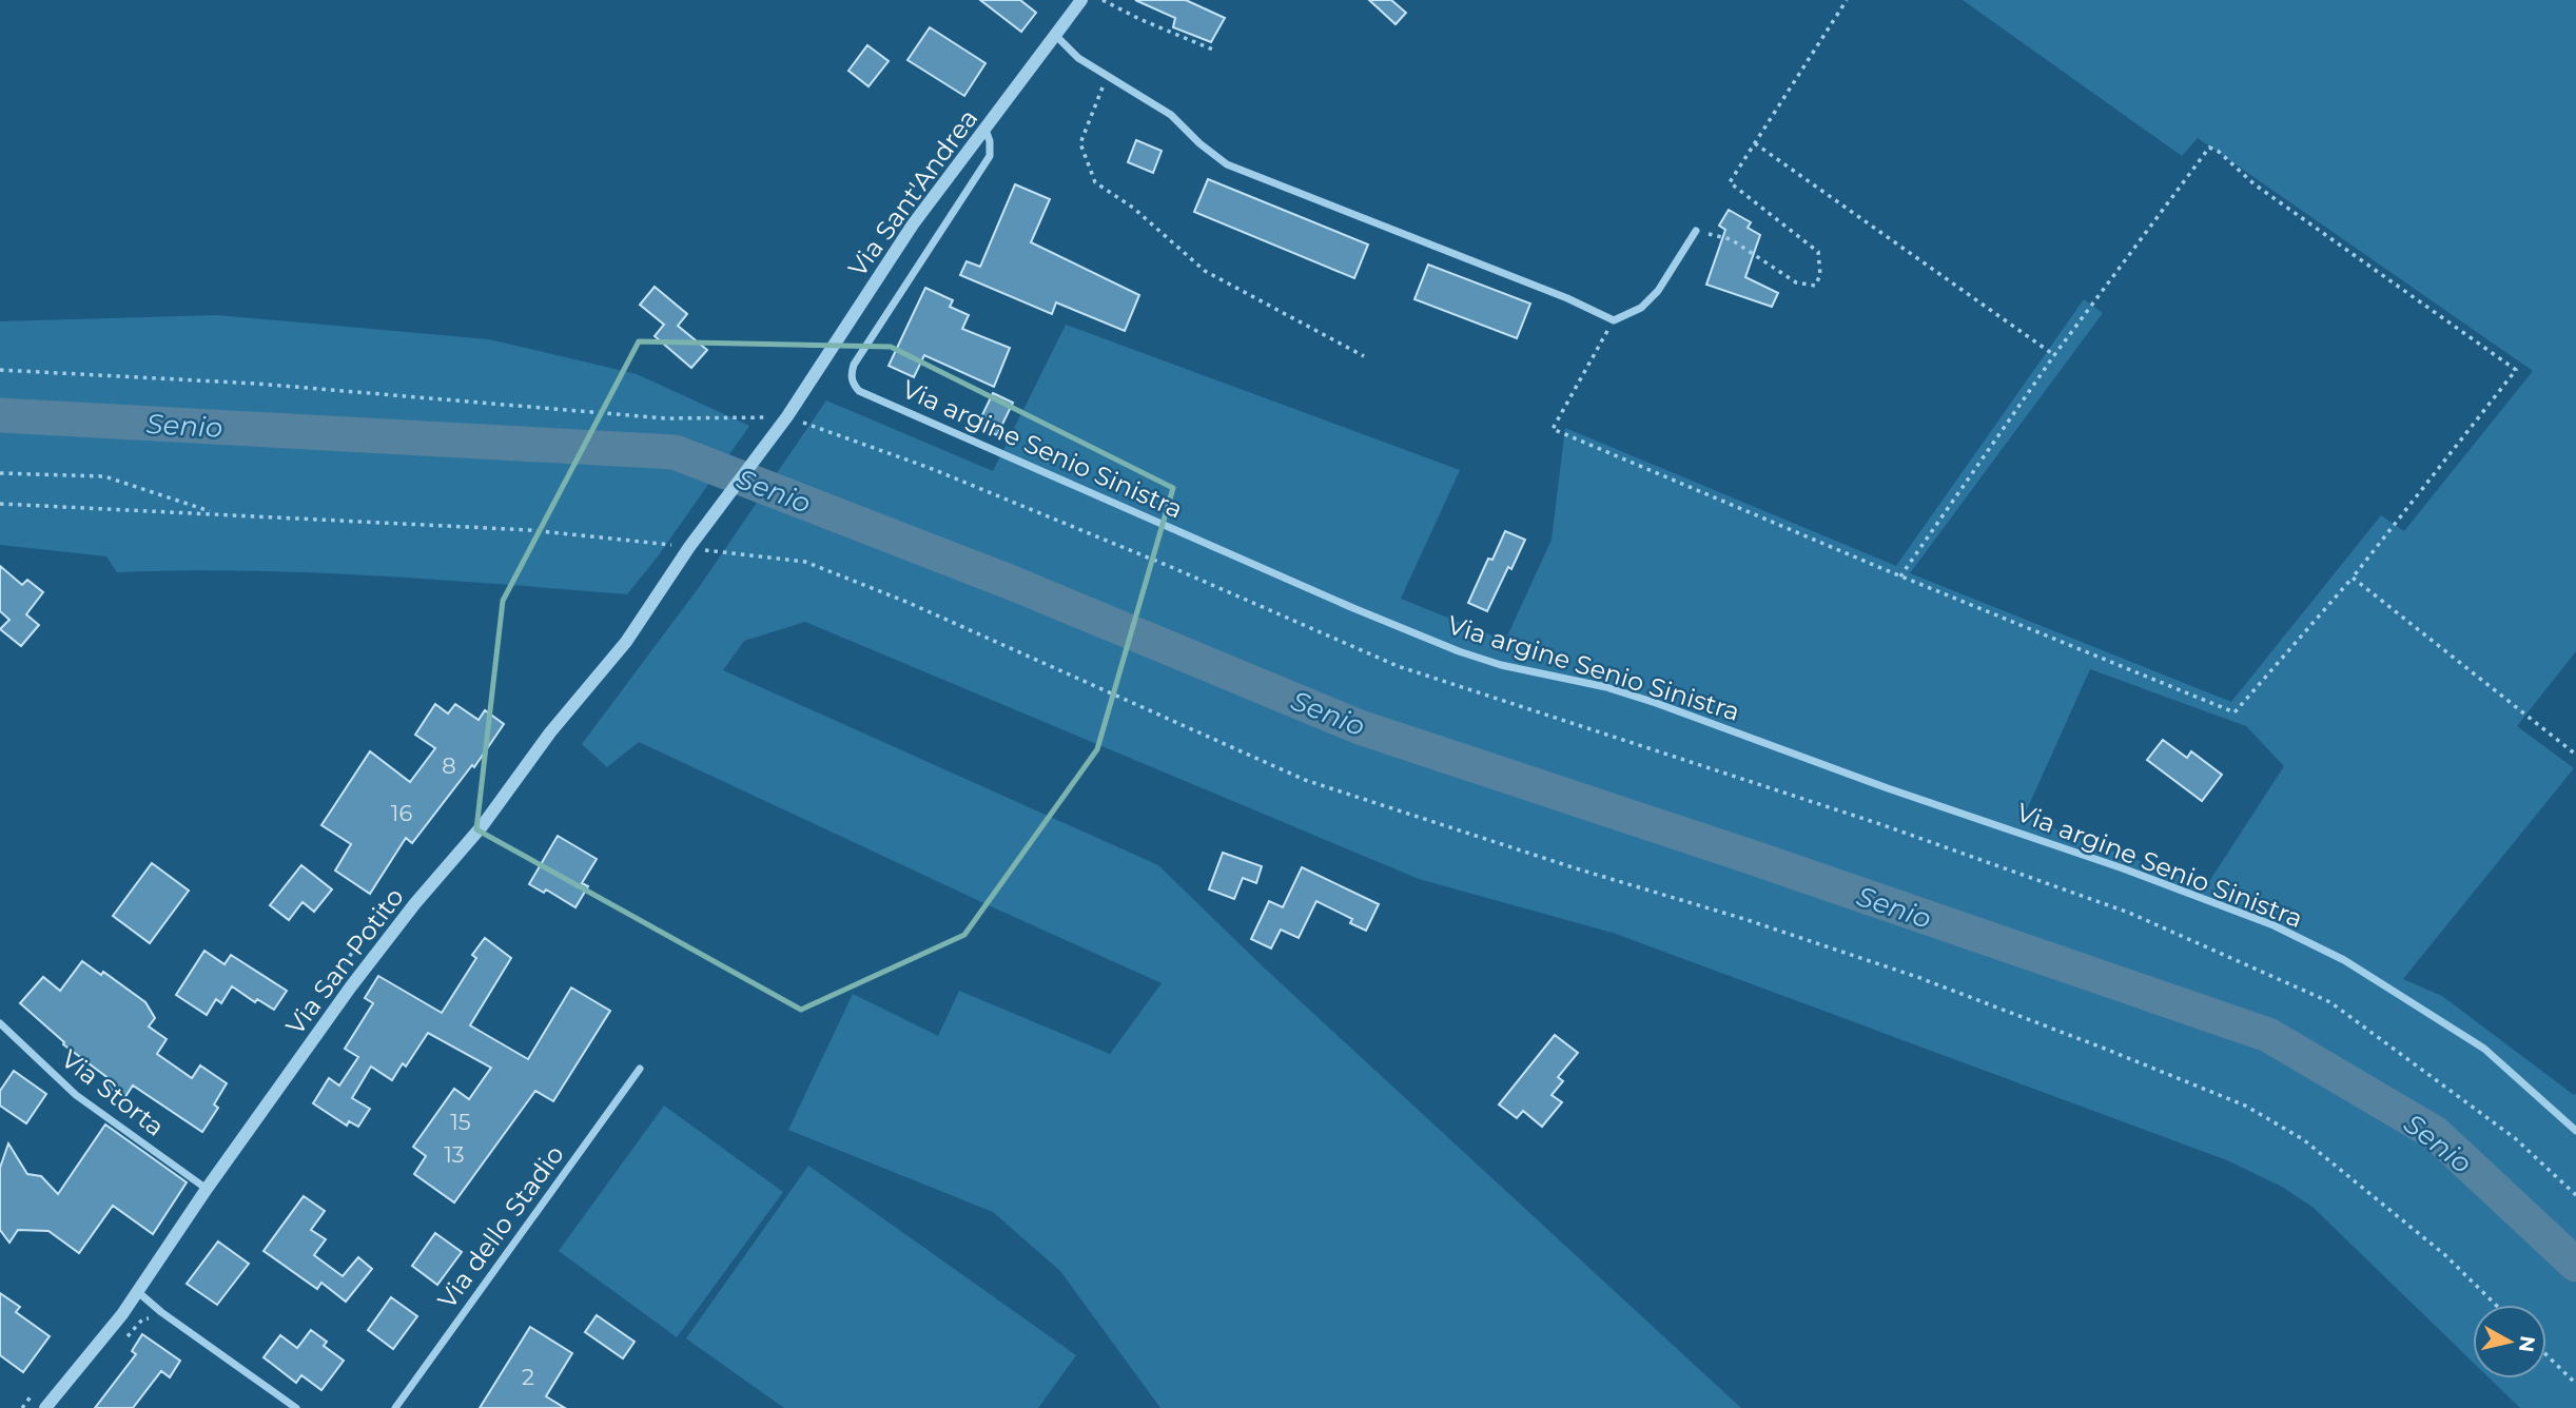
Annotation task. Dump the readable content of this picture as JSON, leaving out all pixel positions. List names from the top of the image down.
{
  "streets": {
    "street": [
      "Via Sant'Andrea",
      "Via argine Senio Sinistra",
      "Via San Potito",
      "Via Storta",
      "Via dello Stadio"
    ]
  },
  "crossings": [
    ["Via Sant'Andrea", "Via argine Senio Sinistra"],
    ["Via Sant'Andrea", "Via San Potito"],
    ["Via San Potito", "Via Storta"]
  ],
  "water": ["Senio"],
  "house_numbers": [
    "8",
    "16",
    "15",
    "13",
    "2"
  ],
  "north": "right"
}
